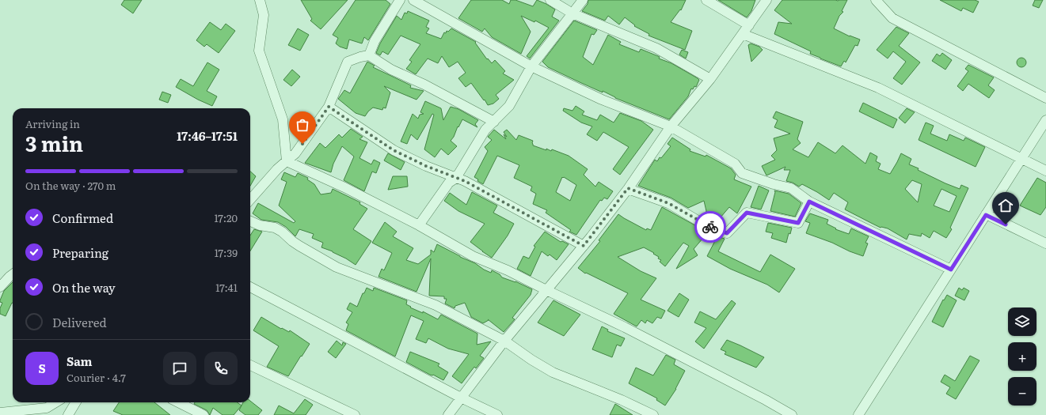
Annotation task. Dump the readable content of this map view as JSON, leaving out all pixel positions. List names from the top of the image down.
{
  "page": {
    "heading": ["3 min", "Arriving in", "17:46–17:51"],
    "panel": ["Sam", "Courier · 4.7"],
    "bar": "On the way · 270 m",
    "list": [
      ["Confirmed", "17:20"],
      ["Preparing", "17:39"],
      ["On the way", "17:41"],
      "Delivered"
    ],
    "map_buttons": ["+", "−"],
    "round": "S"
  }
}
